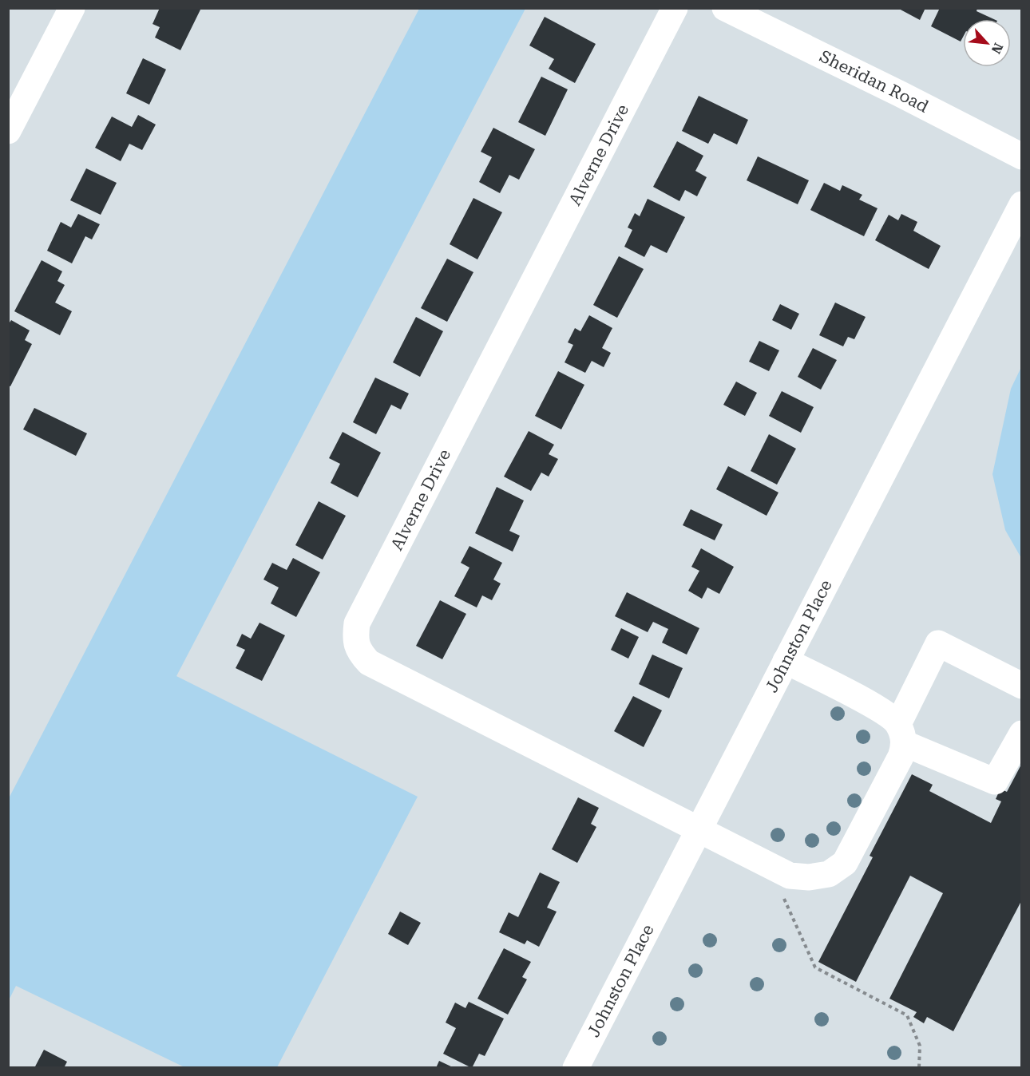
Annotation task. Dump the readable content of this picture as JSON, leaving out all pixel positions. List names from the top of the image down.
{
  "streets": {
    "street": ["Sheridan Road", "Alverne Drive", "Johnston Place"]
  },
  "crossings": [
    ["Alverne Drive", "Johnston Place"]
  ],
  "north": "bottom right"
}
